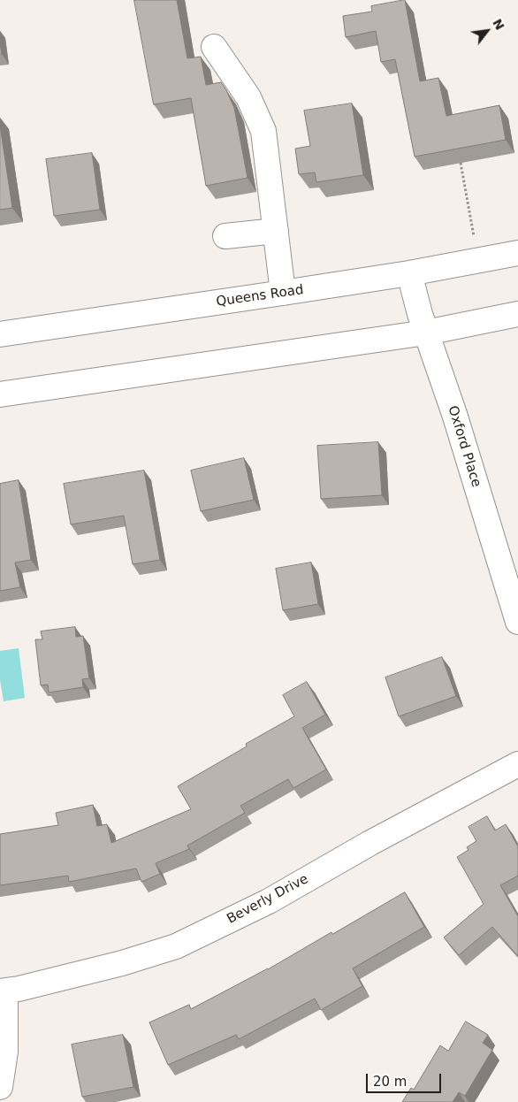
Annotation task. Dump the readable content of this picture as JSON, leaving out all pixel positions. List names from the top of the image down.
{
  "streets": {
    "street": ["Queens Road", "Oxford Place", "Beverly Drive"]
  },
  "crossings": [
    ["Queens Road", "Oxford Place"]
  ],
  "scale_bar": "20 m",
  "north": "top right"
}
